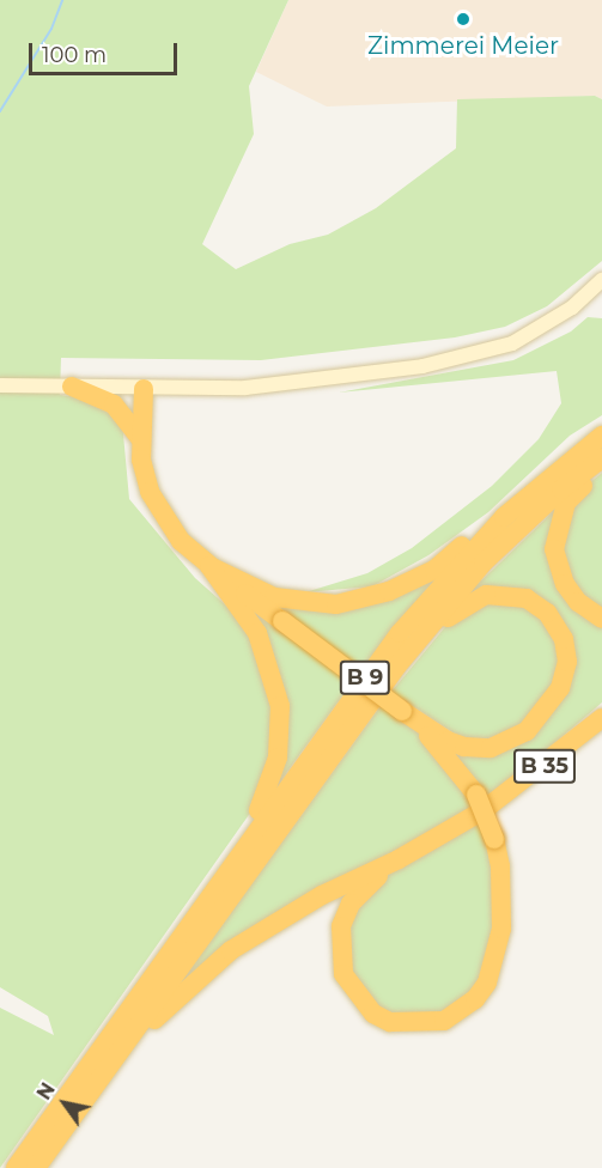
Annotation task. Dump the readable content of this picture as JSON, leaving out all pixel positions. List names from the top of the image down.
{
  "streets": {
    "highway": ["B 9", "B 35"]
  },
  "places": ["Zimmerei Meier"],
  "scale_bar": "100 m",
  "north": "top left"
}
